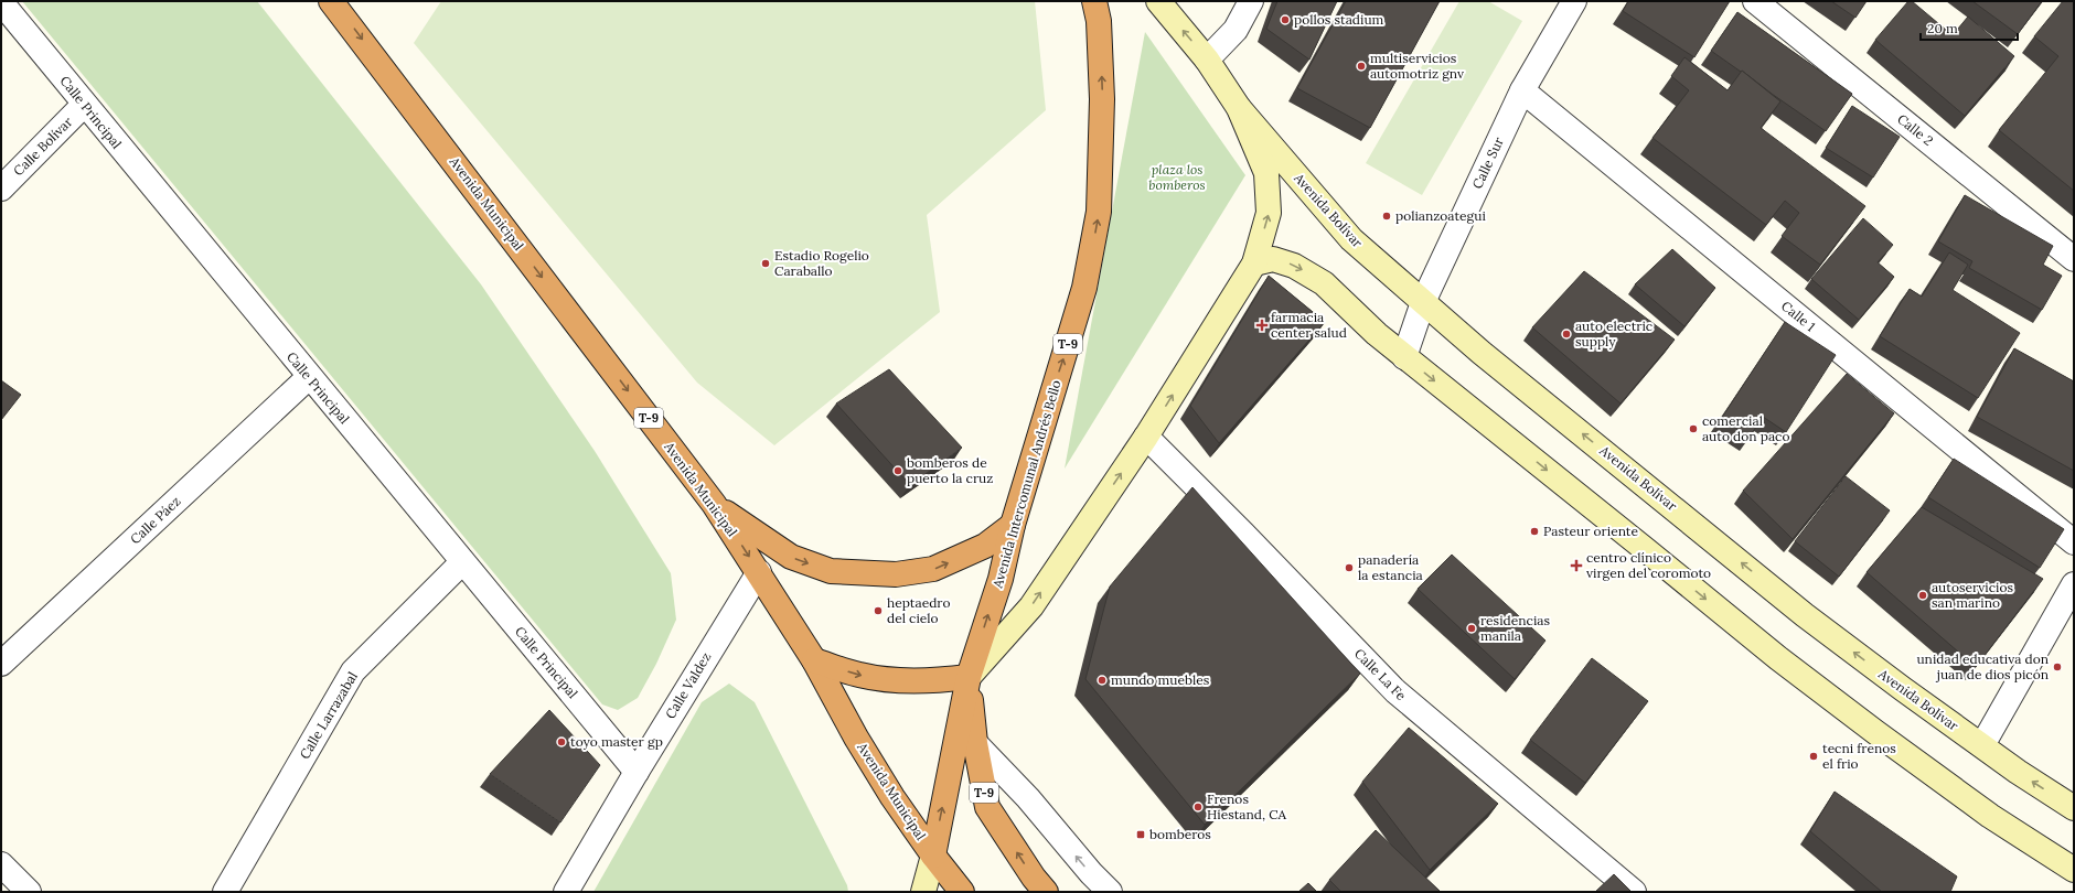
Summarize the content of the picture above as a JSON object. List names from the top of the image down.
{
  "streets": {
    "highway": ["Avenida Municipal", "T-9", "Avenida Intercomunal Andrés Bello"],
    "street": [
      "Calle Principal",
      "Calle 2",
      "Calle Bolívar",
      "Calle Sur",
      "Avenida Bolívar",
      "Calle 1",
      "Calle Páez",
      "Calle La Fe",
      "Calle Valdez",
      "Calle Larrazabal"
    ]
  },
  "crossings": [
    ["Calle Principal", "Calle Bolívar"],
    ["Calle Principal", "Calle Páez"],
    ["Calle Principal", "Calle Valdez"],
    ["Calle Principal", "Calle Larrazabal"],
    ["Calle Sur", "Avenida Bolívar"],
    ["Calle Sur", "Calle 1"],
    ["Avenida Municipal", "T-9"],
    ["Avenida Municipal", "Calle Valdez"],
    ["T-9", "Avenida Intercomunal Andrés Bello"]
  ],
  "one_way": ["Avenida Municipal", "Avenida Intercomunal Andrés Bello"],
  "parks": ["plaza los bomberos"],
  "places": {
    "other": [
      "pollos stadium",
      "multiservicios automotriz gnv",
      "polianzoategui",
      "Estadio Rogelio Caraballo",
      "auto electric supply",
      "comercial auto don paco",
      "bomberos de puerto la cruz",
      "Pasteur oriente",
      "panadería la estancia",
      "autoservicios san marino",
      "heptaedro del cielo",
      "residencias manila",
      "unidad educativa don juan de dios picón",
      "mundo muebles",
      "toyo master gp",
      "tecni frenos el frio",
      "Frenos Hiestand, CA"
    ],
    "health": ["farmacia center salud", "centro clínico virgen del coromoto"],
    "transit": ["bomberos"]
  },
  "scale_bar": "20 m"
}
